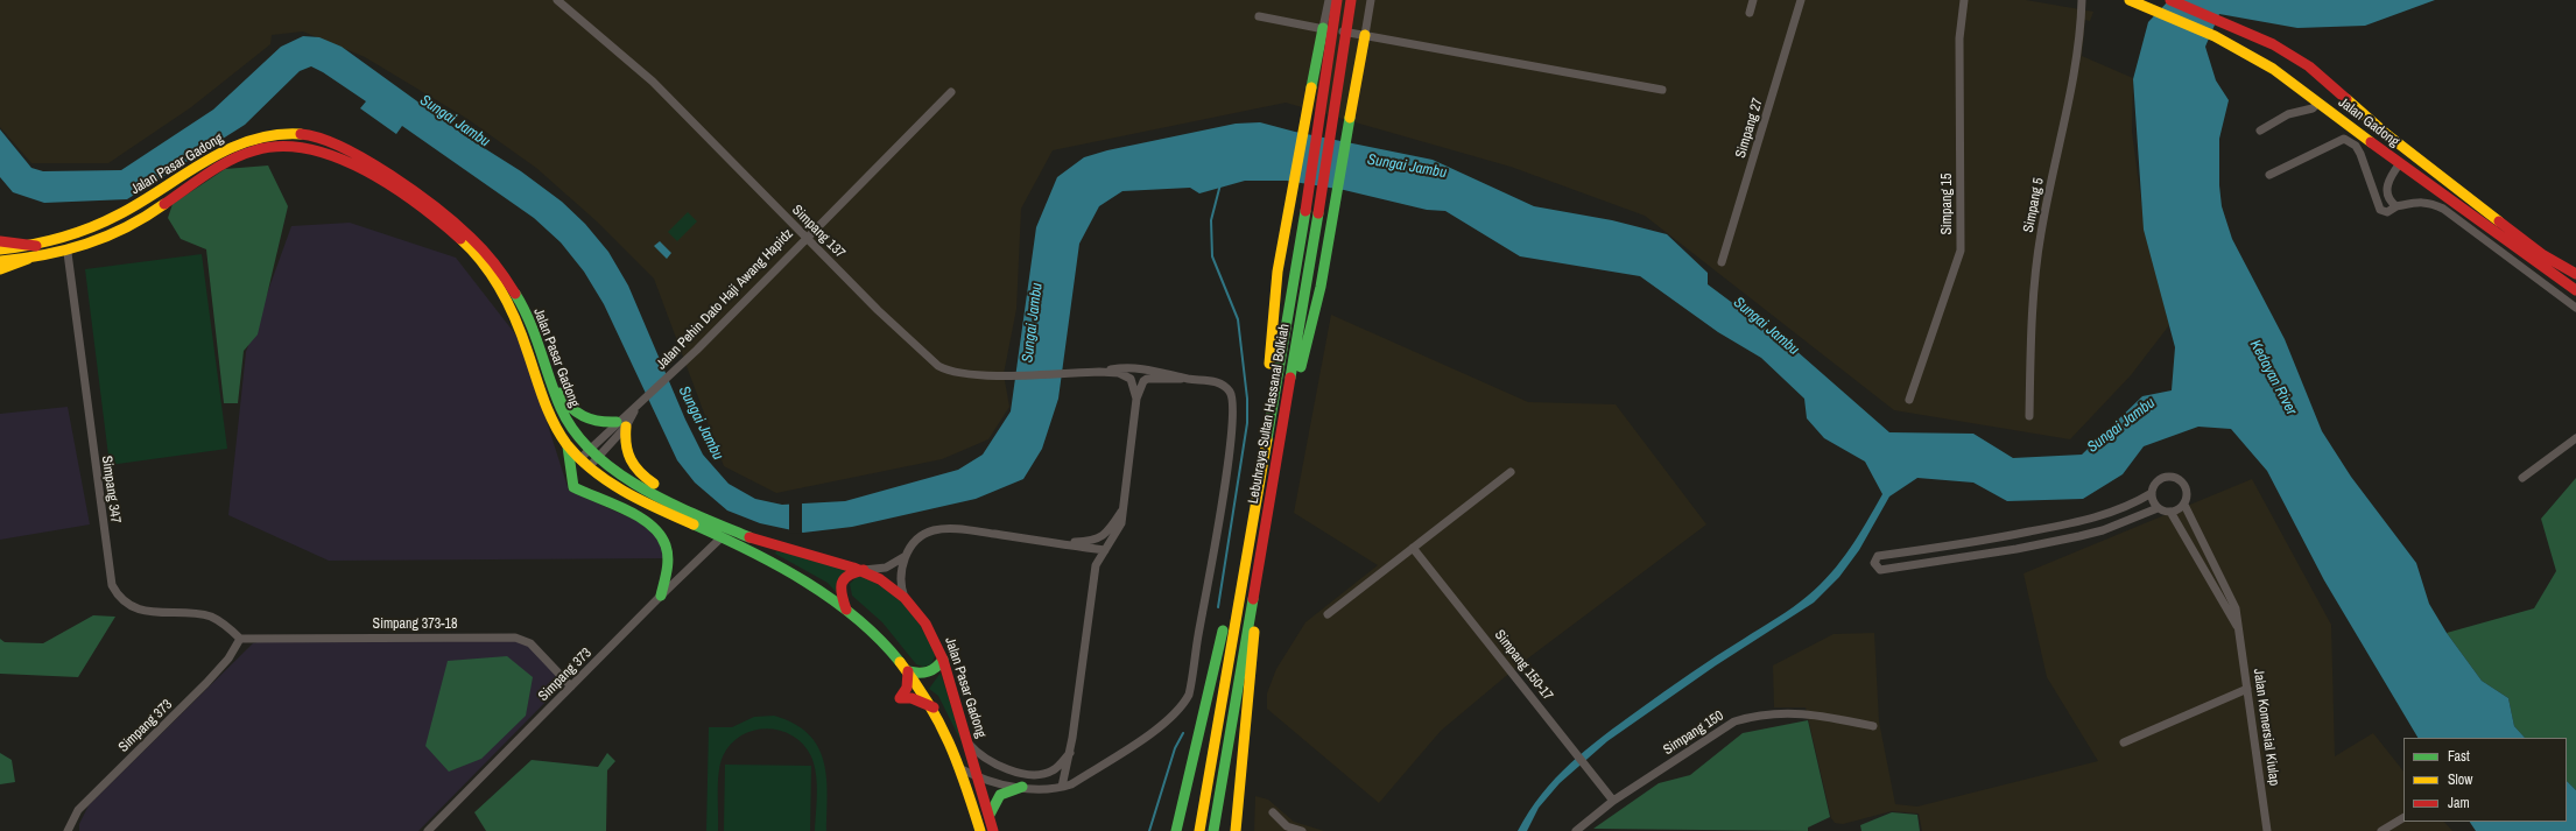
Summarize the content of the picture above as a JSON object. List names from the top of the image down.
{
  "streets": {
    "main road": ["Jalan Gadong", "Jalan Pasar Gadong", "Lebuhraya Sultan Hassanal Bolkiah"],
    "street": [
      "Simpang 27",
      "Simpang 15",
      "Simpang 5",
      "Simpang 137",
      "Jalan Pehin Dato Haji Awang Hapidz",
      "Simpang 347",
      "Simpang 373-18",
      "Simpang 150-17",
      "Simpang 373",
      "Jalan Komersial Kiulap",
      "Simpang 150"
    ]
  },
  "crossings": [
    ["Jalan Pasar Gadong", "Jalan Pehin Dato Haji Awang Hapidz"],
    ["Jalan Pasar Gadong", "Simpang 347"],
    ["Jalan Pasar Gadong", "Simpang 373"],
    ["Simpang 137", "Jalan Pehin Dato Haji Awang Hapidz"],
    ["Simpang 347", "Simpang 373-18"],
    ["Simpang 347", "Simpang 373"],
    ["Simpang 373-18", "Simpang 373"],
    ["Simpang 150-17", "Simpang 150"]
  ],
  "water": ["Sungai Jambu", "Kedayan River"],
  "legend": ["Fast", "Slow", "Jam"]
}
